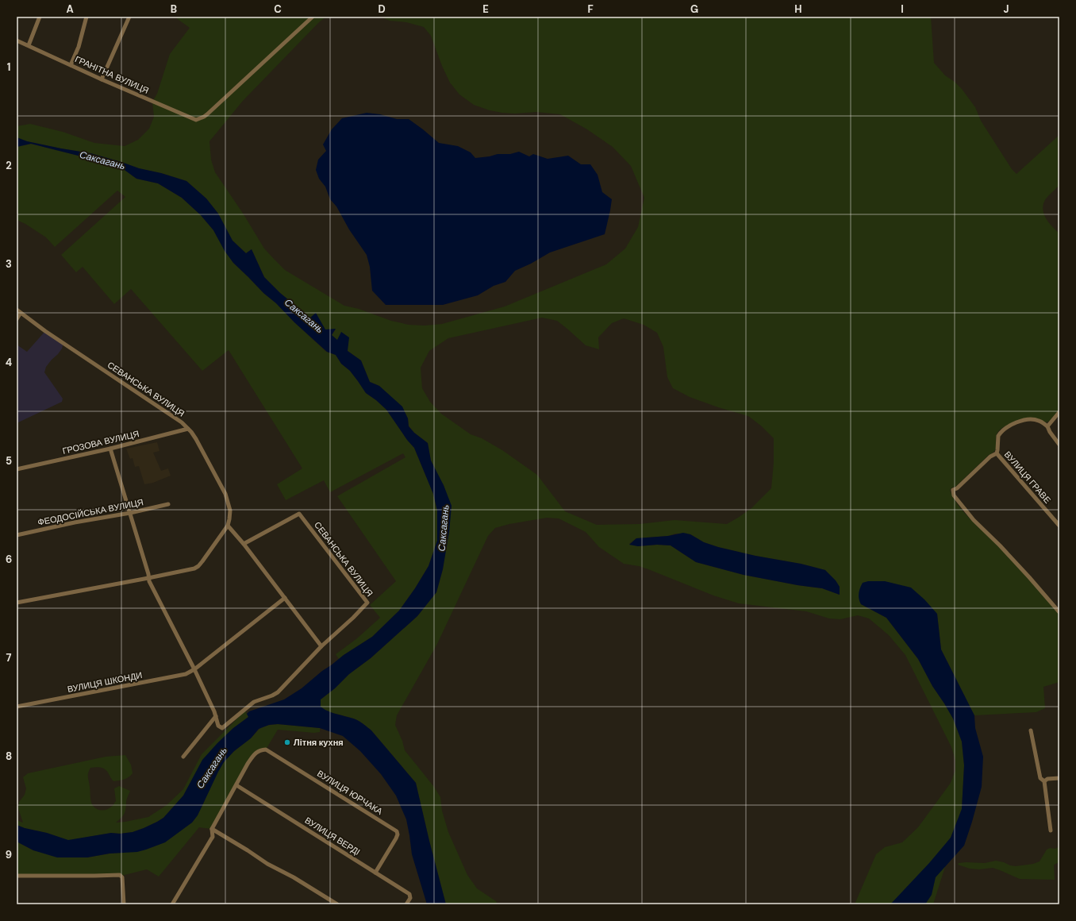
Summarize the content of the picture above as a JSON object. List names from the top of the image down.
{
  "streets": {
    "street": [
      "ГРАНІТНА ВУЛИЦЯ",
      "СЕВАНСЬКА ВУЛИЦЯ",
      "ГРОЗОВА ВУЛИЦЯ",
      "ВУЛИЦЯ ГРАВЕ",
      "ФЕОДОСІЙСЬКА ВУЛИЦЯ",
      "ВУЛИЦЯ ШКОНДИ",
      "ВУЛИЦЯ ЮРЧАКА",
      "ВУЛИЦЯ ВЕРДІ"
    ]
  },
  "crossings": [
    ["СЕВАНСЬКА ВУЛИЦЯ", "ГРОЗОВА ВУЛИЦЯ"],
    ["ВУЛИЦЯ ЮРЧАКА", "ВУЛИЦЯ ВЕРДІ"]
  ],
  "water": ["Саксагань"],
  "places": ["Літня кухня"],
  "grid": {
    "columns": [
      "A",
      "B",
      "C",
      "D",
      "E",
      "F",
      "G",
      "H",
      "I",
      "J"
    ],
    "rows": [
      "1",
      "2",
      "3",
      "4",
      "5",
      "6",
      "7",
      "8",
      "9"
    ]
  }
}
